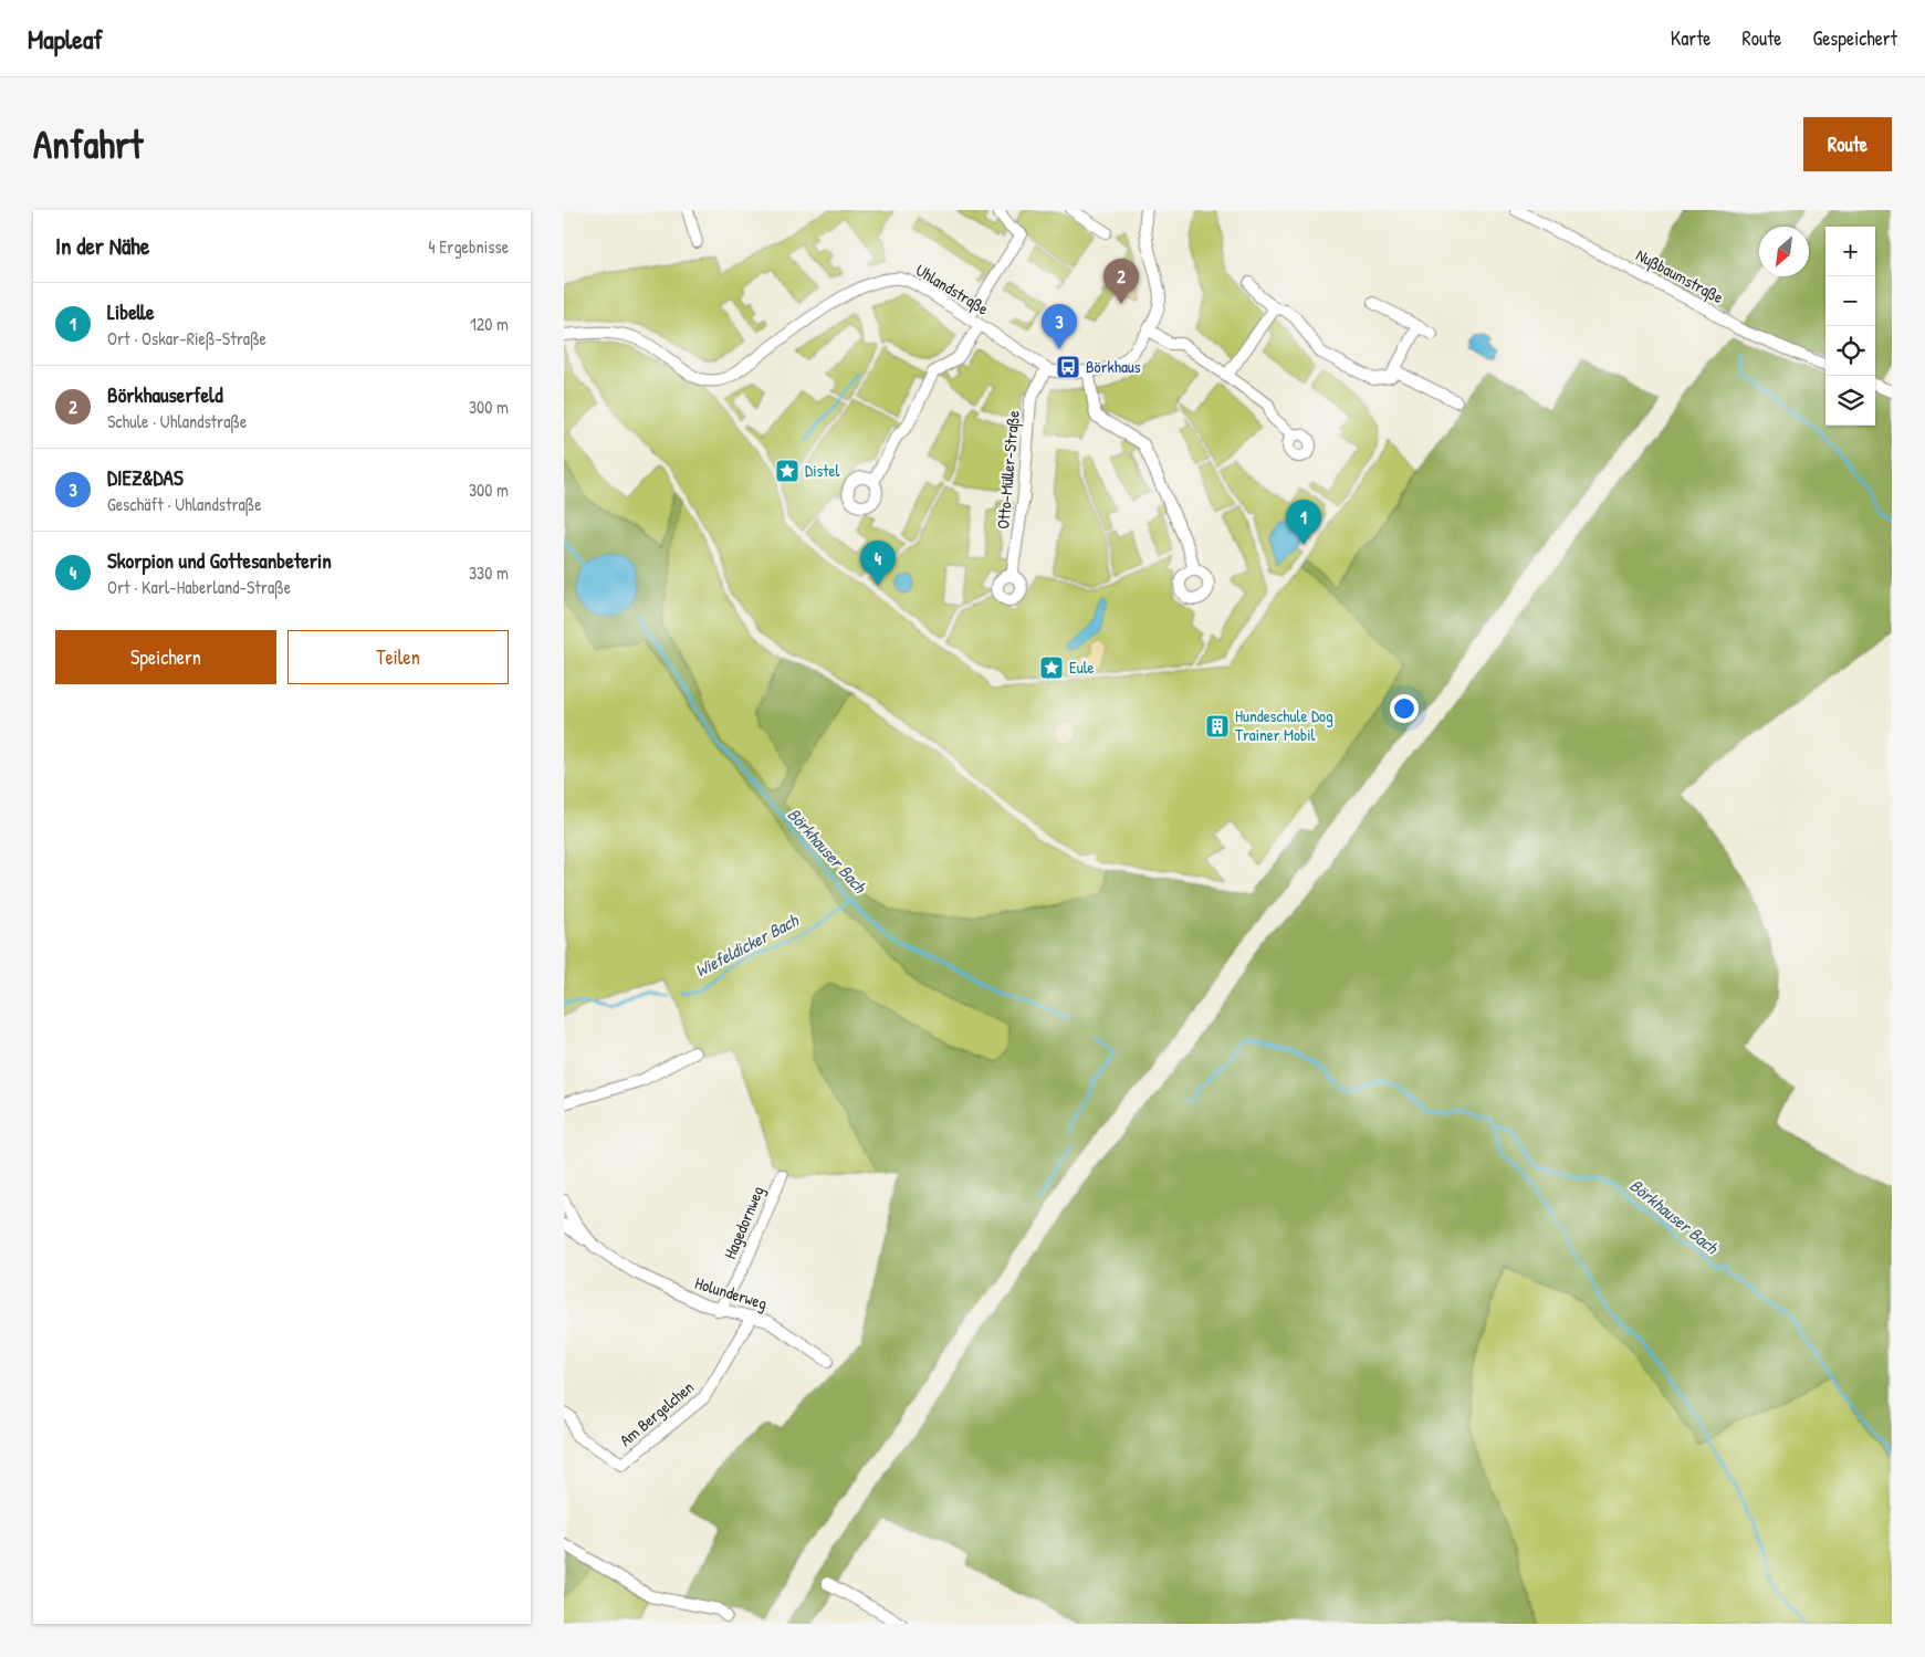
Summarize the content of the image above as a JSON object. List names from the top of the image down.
{
  "streets": {
    "street": [
      "Nußbaumstraße",
      "Uhlandstraße",
      "Otto-Müller-Straße",
      "Hagedornweg",
      "Holunderweg",
      "Am Bergelchen"
    ]
  },
  "crossings": [
    ["Uhlandstraße", "Otto-Müller-Straße"],
    ["Hagedornweg", "Holunderweg"],
    ["Holunderweg", "Am Bergelchen"]
  ],
  "water": ["Börkhauser Bach", "Wiefeldicker Bach"],
  "places": {
    "bus stop": ["Börkhaus"],
    "place": ["Distel", "Eule"],
    "building": ["Hundeschule Dog Trainer Mobil"]
  },
  "north": "bottom left",
  "page": {
    "header": "Mapleaf",
    "nav": ["Karte", "Route", "Gespeichert"],
    "buttons": [
      "Route",
      ["Speichern", "Teilen"]
    ],
    "title": "Anfahrt",
    "heading": ["In der Nähe", "4 Ergebnisse"],
    "map_buttons": ["+", "−"],
    "pins": [
      "2",
      "3",
      "1",
      "4"
    ],
    "list": [
      {
        "mark": "1",
        "name": "Libelle",
        "note": "Ort · Oskar-Rieß-Straße",
        "value": "120 m"
      },
      {
        "mark": "2",
        "name": "Börkhauserfeld",
        "note": "Schule · Uhlandstraße",
        "value": "300 m"
      },
      {
        "mark": "3",
        "name": "DIEZ&DAS",
        "note": "Geschäft · Uhlandstraße",
        "value": "300 m"
      },
      {
        "mark": "4",
        "name": "Skorpion und Gottesanbeterin",
        "note": "Ort · Karl-Haberland-Straße",
        "value": "330 m"
      }
    ]
  }
}
